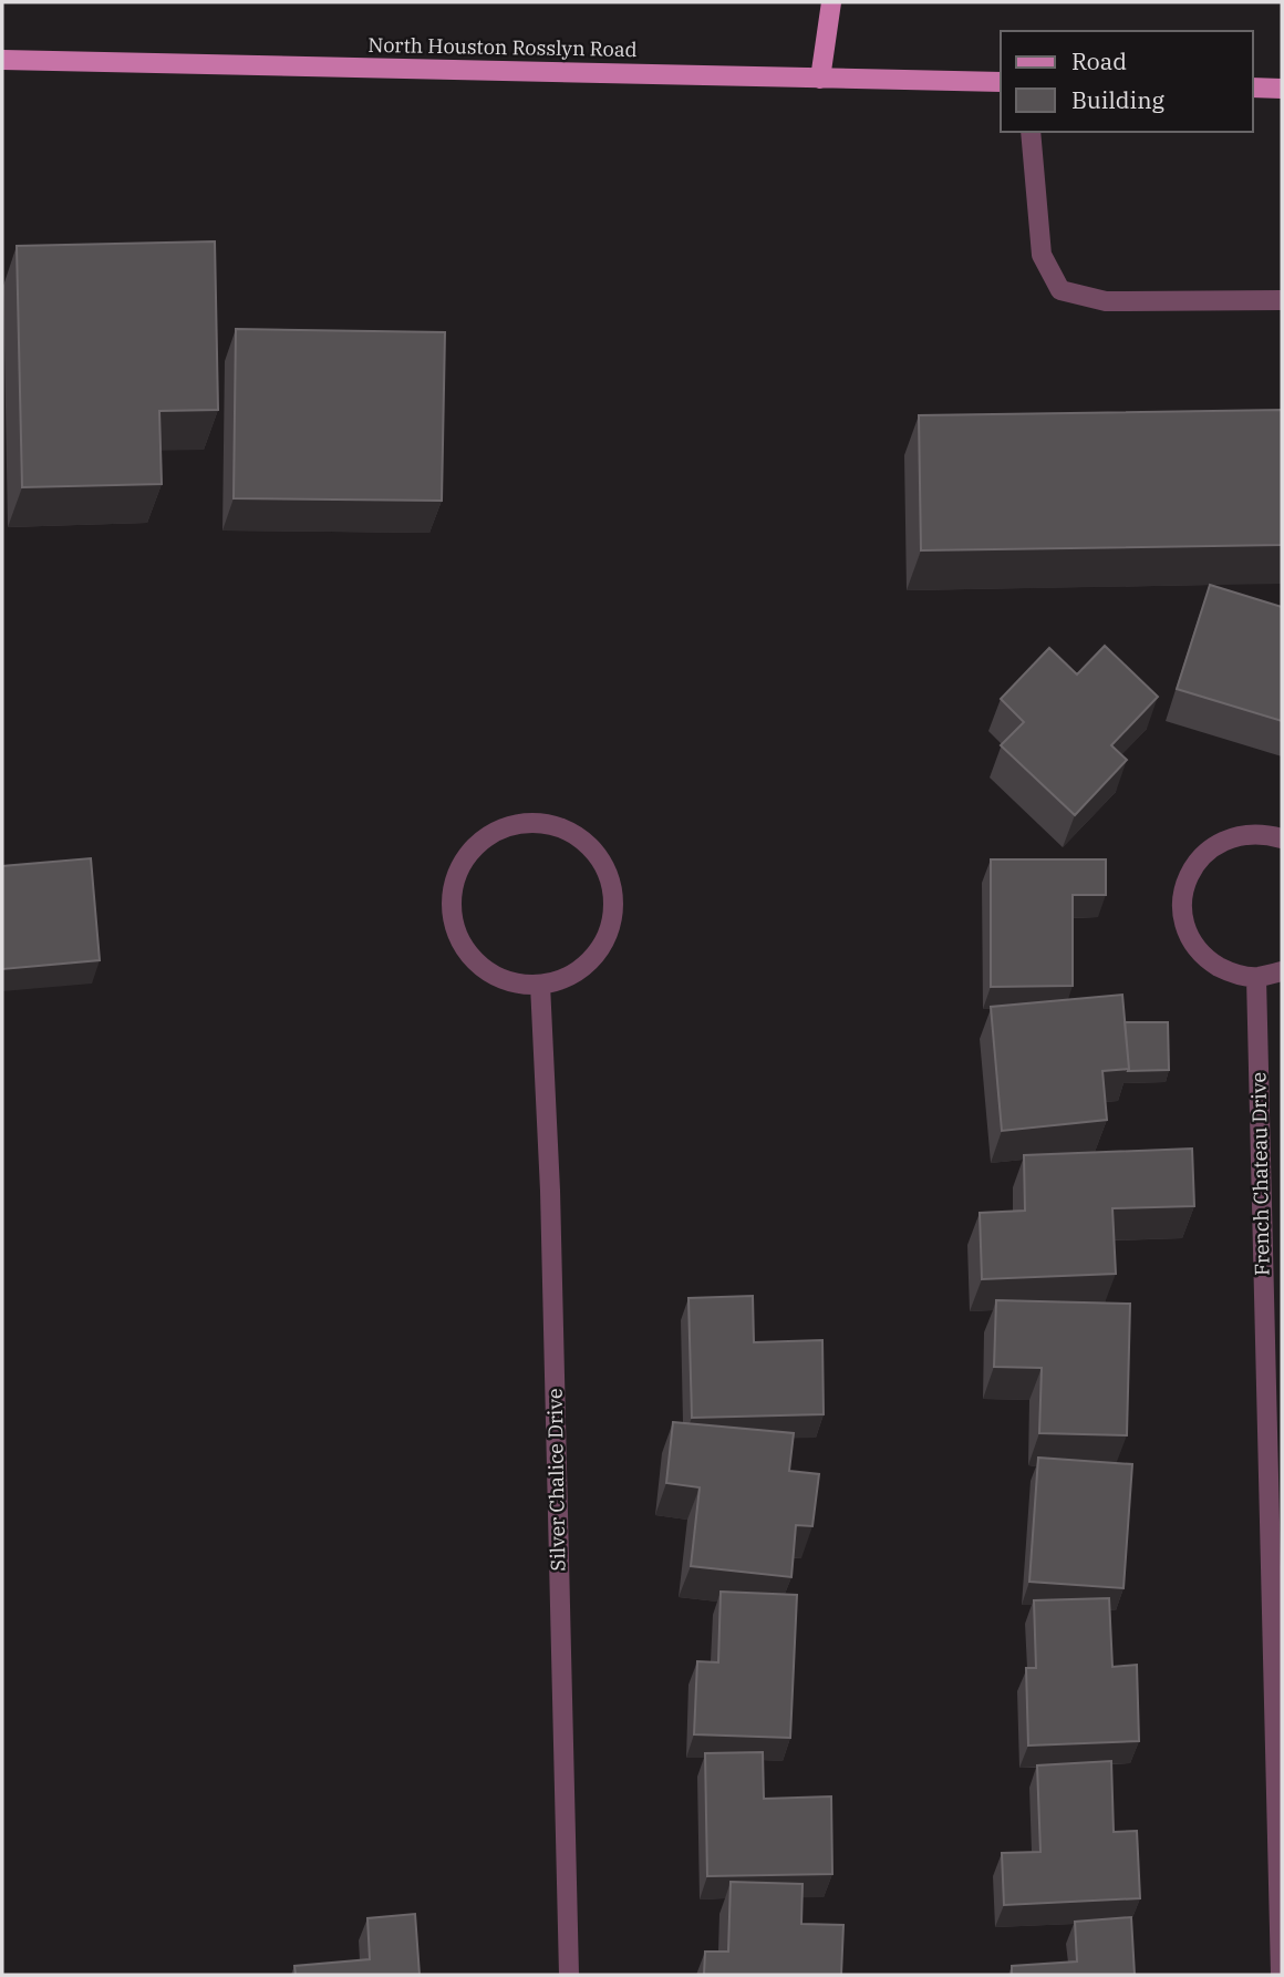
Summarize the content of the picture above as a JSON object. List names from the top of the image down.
{
  "streets": {
    "main road": ["North Houston Rosslyn Road"],
    "street": ["French Chateau Drive", "Silver Chalice Drive"]
  },
  "legend": ["Road", "Building"]
}
